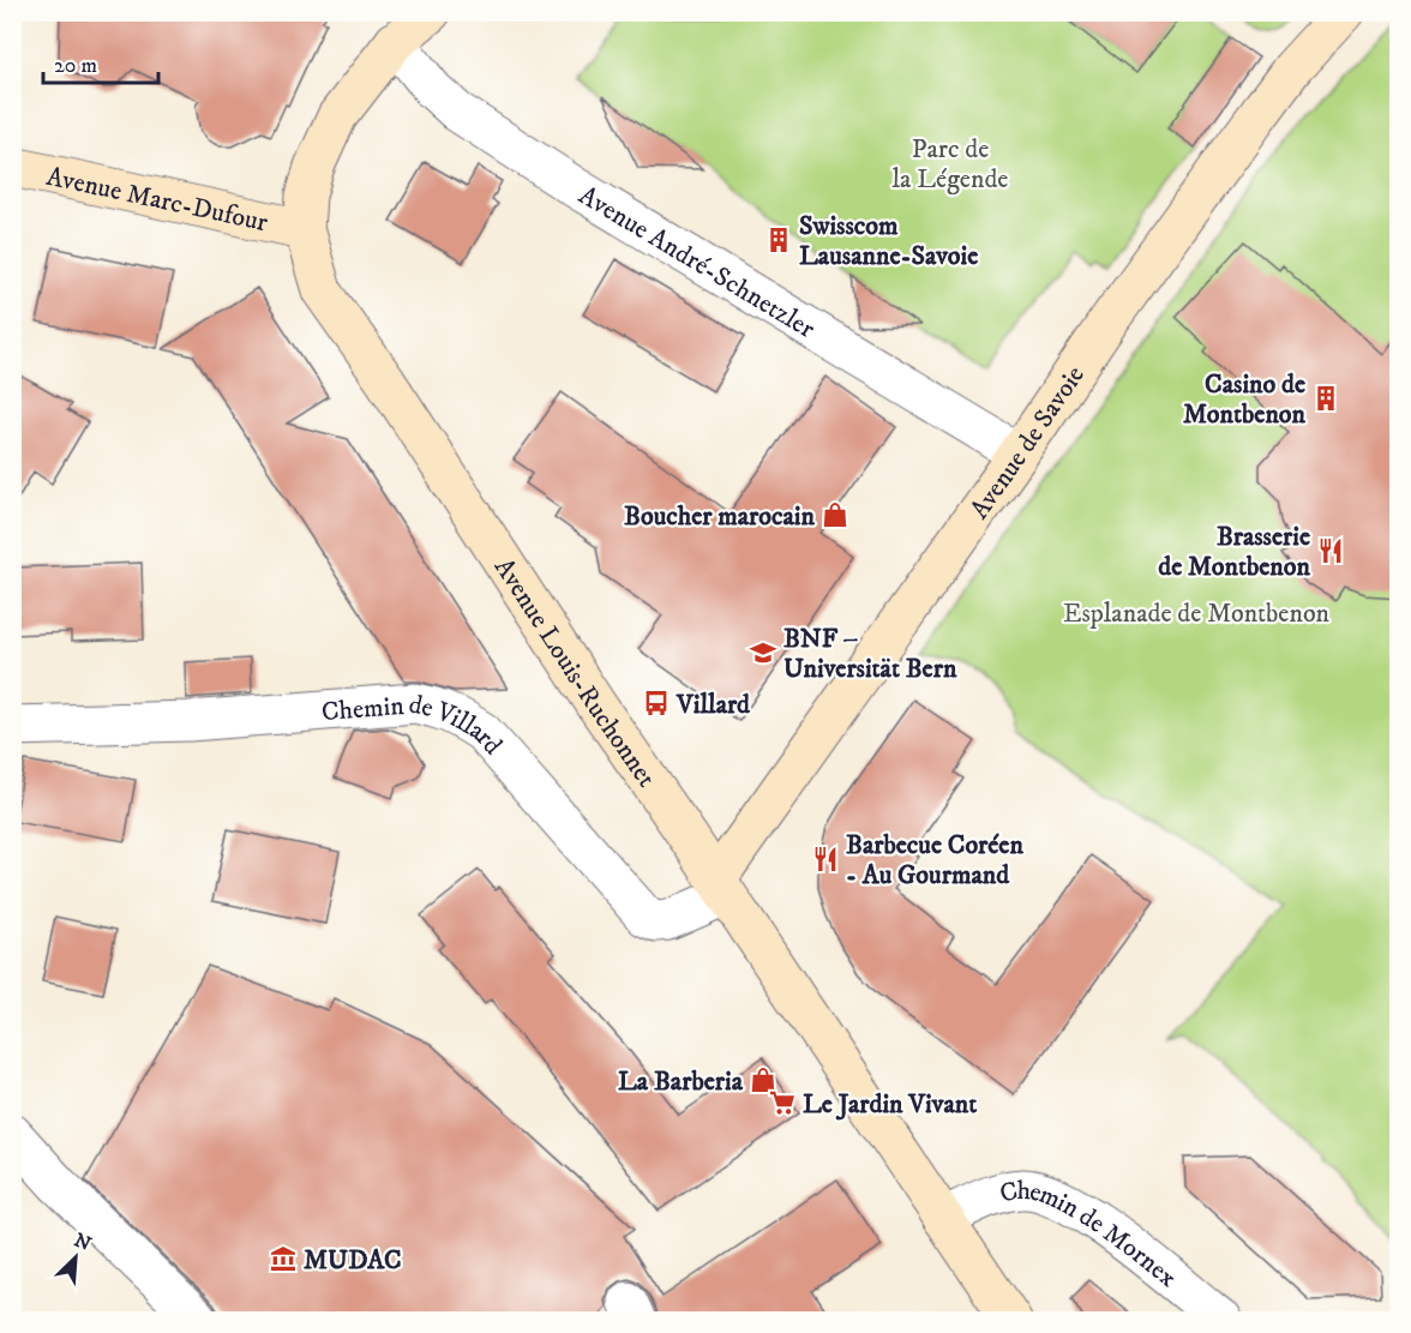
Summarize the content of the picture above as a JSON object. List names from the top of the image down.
{
  "streets": {
    "main road": ["Avenue Marc-Dufour", "Avenue de Savoie", "Avenue Louis-Ruchonnet"],
    "street": ["Avenue André-Schnetzler", "Chemin de Villard", "Chemin de Mornex"]
  },
  "crossings": [
    ["Avenue Marc-Dufour", "Avenue Louis-Ruchonnet"],
    ["Avenue André-Schnetzler", "Avenue de Savoie"],
    ["Avenue André-Schnetzler", "Avenue Louis-Ruchonnet"],
    ["Avenue de Savoie", "Avenue Louis-Ruchonnet"],
    ["Avenue de Savoie", "Chemin de Villard"],
    ["Avenue Louis-Ruchonnet", "Chemin de Villard"],
    ["Avenue Louis-Ruchonnet", "Chemin de Mornex"]
  ],
  "parks": ["Parc de la Légende", "Esplanade de Montbenon"],
  "places": {
    "building": ["Swisscom Lausanne-Savoie", "Casino de Montbenon"],
    "shop": ["Boucher marocain", "La Barberia"],
    "restaurant": ["Brasserie de Montbenon", "Barbecue Coréen - Au Gourmand"],
    "school or university": ["BNF – Universität Bern"],
    "bus stop": ["Villard"],
    "supermarket": ["Le Jardin Vivant"],
    "museum": ["MUDAC"]
  },
  "scale_bar": "20 m",
  "north": "top right"
}
